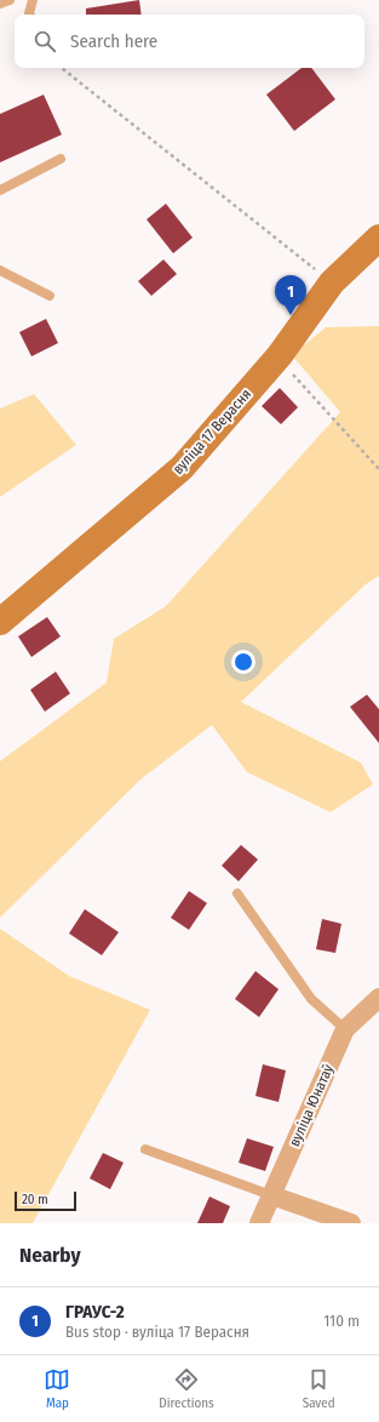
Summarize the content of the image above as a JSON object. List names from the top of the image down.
{
  "streets": {
    "street": ["вуліца 17 Верасня", "вуліца Юнатаў"]
  },
  "scale_bar": "20 m",
  "page": {
    "search": "Search here",
    "pins": "1",
    "scale": "20 m",
    "heading": "Nearby",
    "list": [
      {
        "mark": "1",
        "name": "ГРАУС-2",
        "note": "Bus stop · вуліца 17 Верасня",
        "value": "110 m"
      }
    ],
    "nav": ["Map", "Directions", "Saved"]
  }
}
